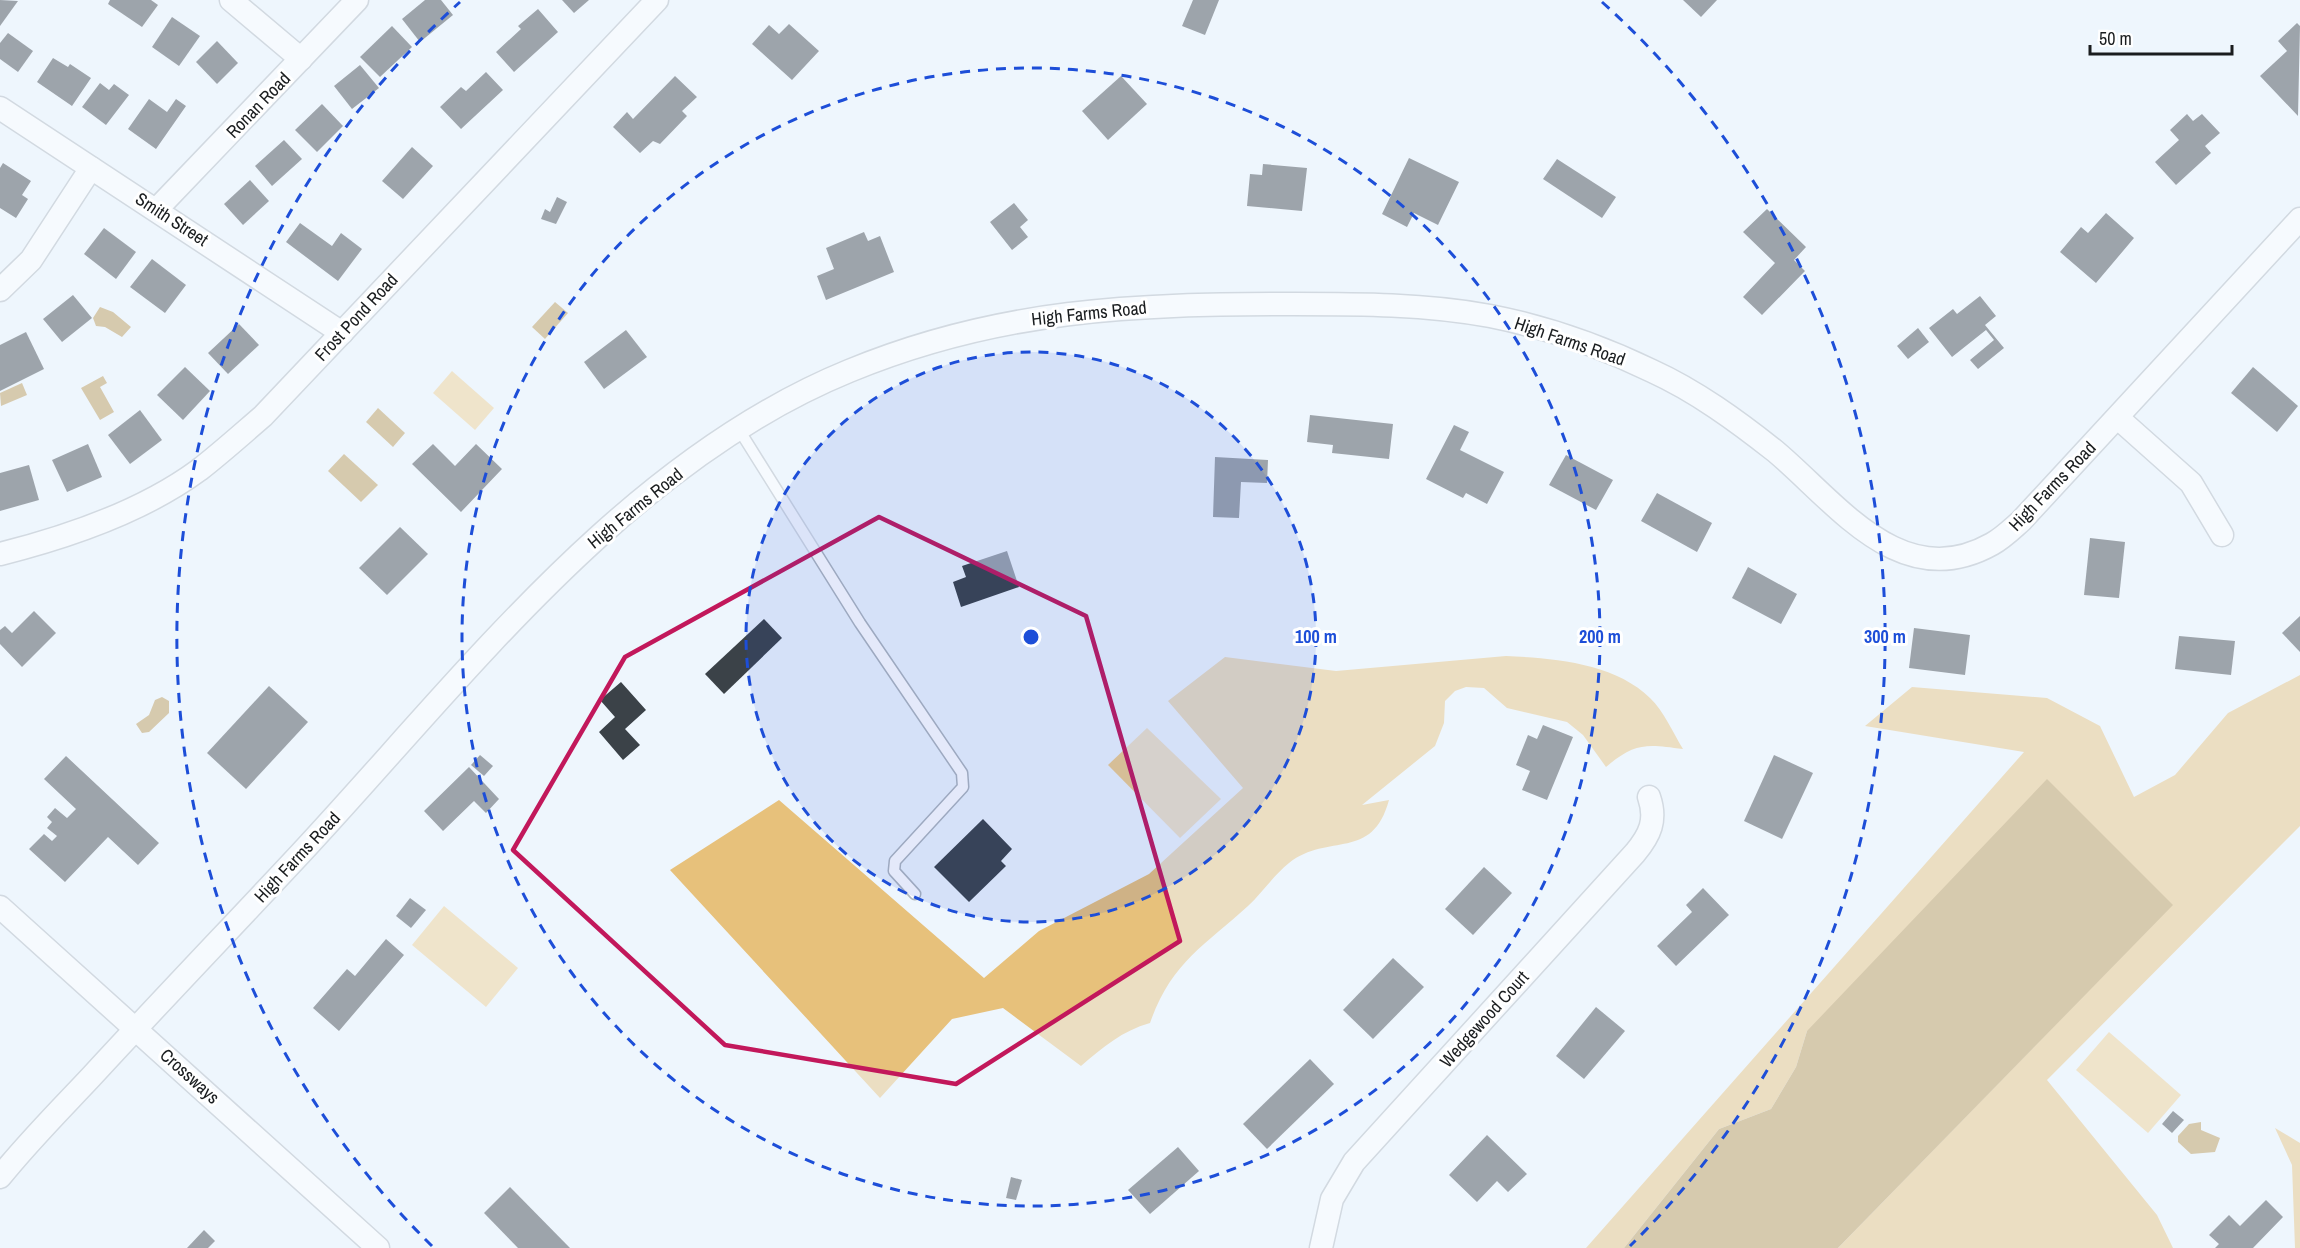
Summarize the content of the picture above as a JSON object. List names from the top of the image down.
{
  "streets": {
    "street": [
      "Ronan Road",
      "Smith Street",
      "High Farms Road",
      "Frost Pond Road",
      "Wedgewood Court",
      "Crossways"
    ]
  },
  "crossings": [
    ["Ronan Road", "Smith Street"],
    ["Smith Street", "Frost Pond Road"],
    ["High Farms Road", "Crossways"]
  ],
  "scale_bar": "50 m",
  "rings": ["100 m", "200 m", "300 m"]
}
